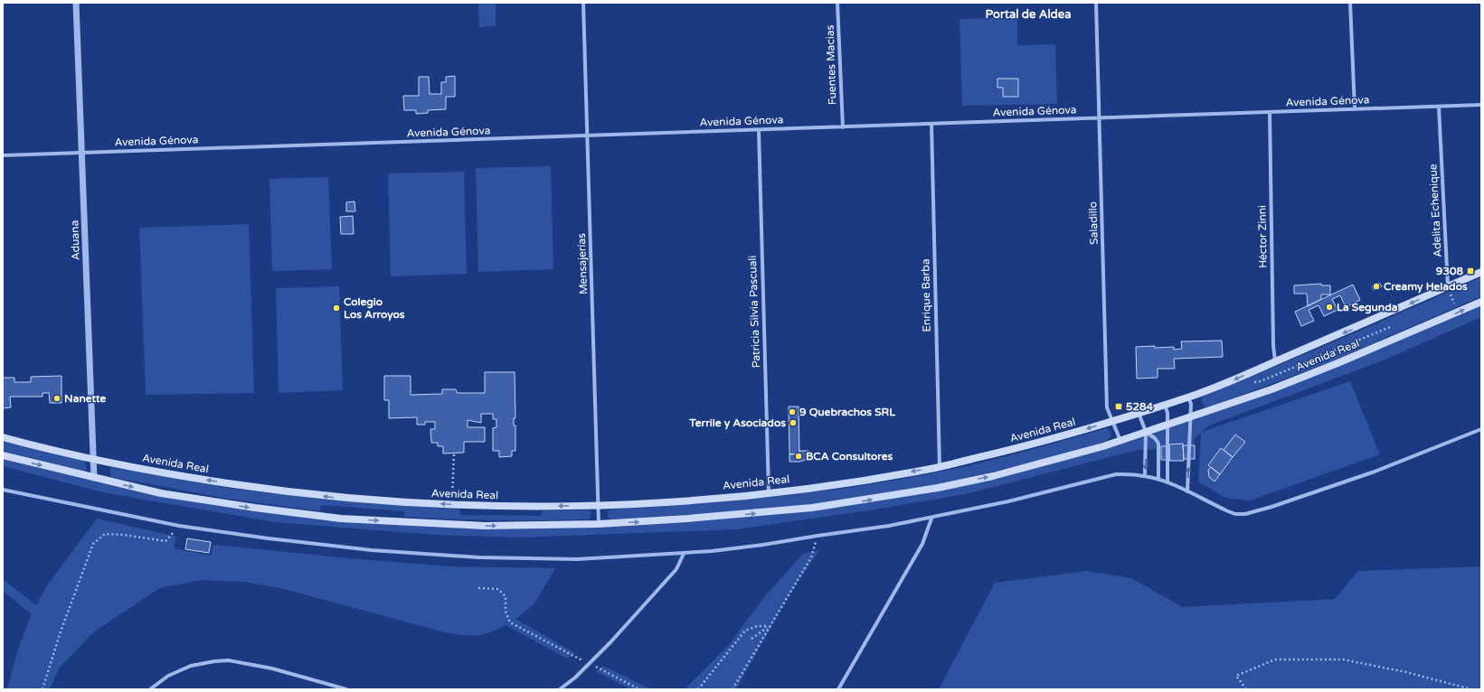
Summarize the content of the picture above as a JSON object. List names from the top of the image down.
{
  "streets": {
    "main road": ["Avenida Real"],
    "street": [
      "Fuentes Macias",
      "Avenida Génova",
      "Adelita Echenique",
      "Saladillo",
      "Héctor Zinni",
      "Aduana",
      "Mensajerías",
      "Enrique Barba",
      "Patricia Silvia Pascuali"
    ]
  },
  "crossings": [
    ["Fuentes Macias", "Avenida Génova"],
    ["Avenida Génova", "Adelita Echenique"],
    ["Avenida Génova", "Saladillo"],
    ["Avenida Génova", "Héctor Zinni"],
    ["Avenida Génova", "Aduana"],
    ["Avenida Génova", "Mensajerías"],
    ["Avenida Génova", "Enrique Barba"],
    ["Avenida Génova", "Patricia Silvia Pascuali"],
    ["Adelita Echenique", "Avenida Real"],
    ["Saladillo", "Avenida Real"],
    ["Héctor Zinni", "Avenida Real"],
    ["Aduana", "Avenida Real"],
    ["Mensajerías", "Avenida Real"],
    ["Enrique Barba", "Avenida Real"],
    ["Patricia Silvia Pascuali", "Avenida Real"]
  ],
  "districts": ["Portal de Aldea"],
  "places": {
    "transit": ["9308", "5284"],
    "other": [
      "Creamy Helados",
      "La Segunda",
      "Colegio Los Arroyos",
      "Nanette",
      "9 Quebrachos SRL",
      "Terrile y Asociados",
      "BCA Consultores"
    ]
  }
}
